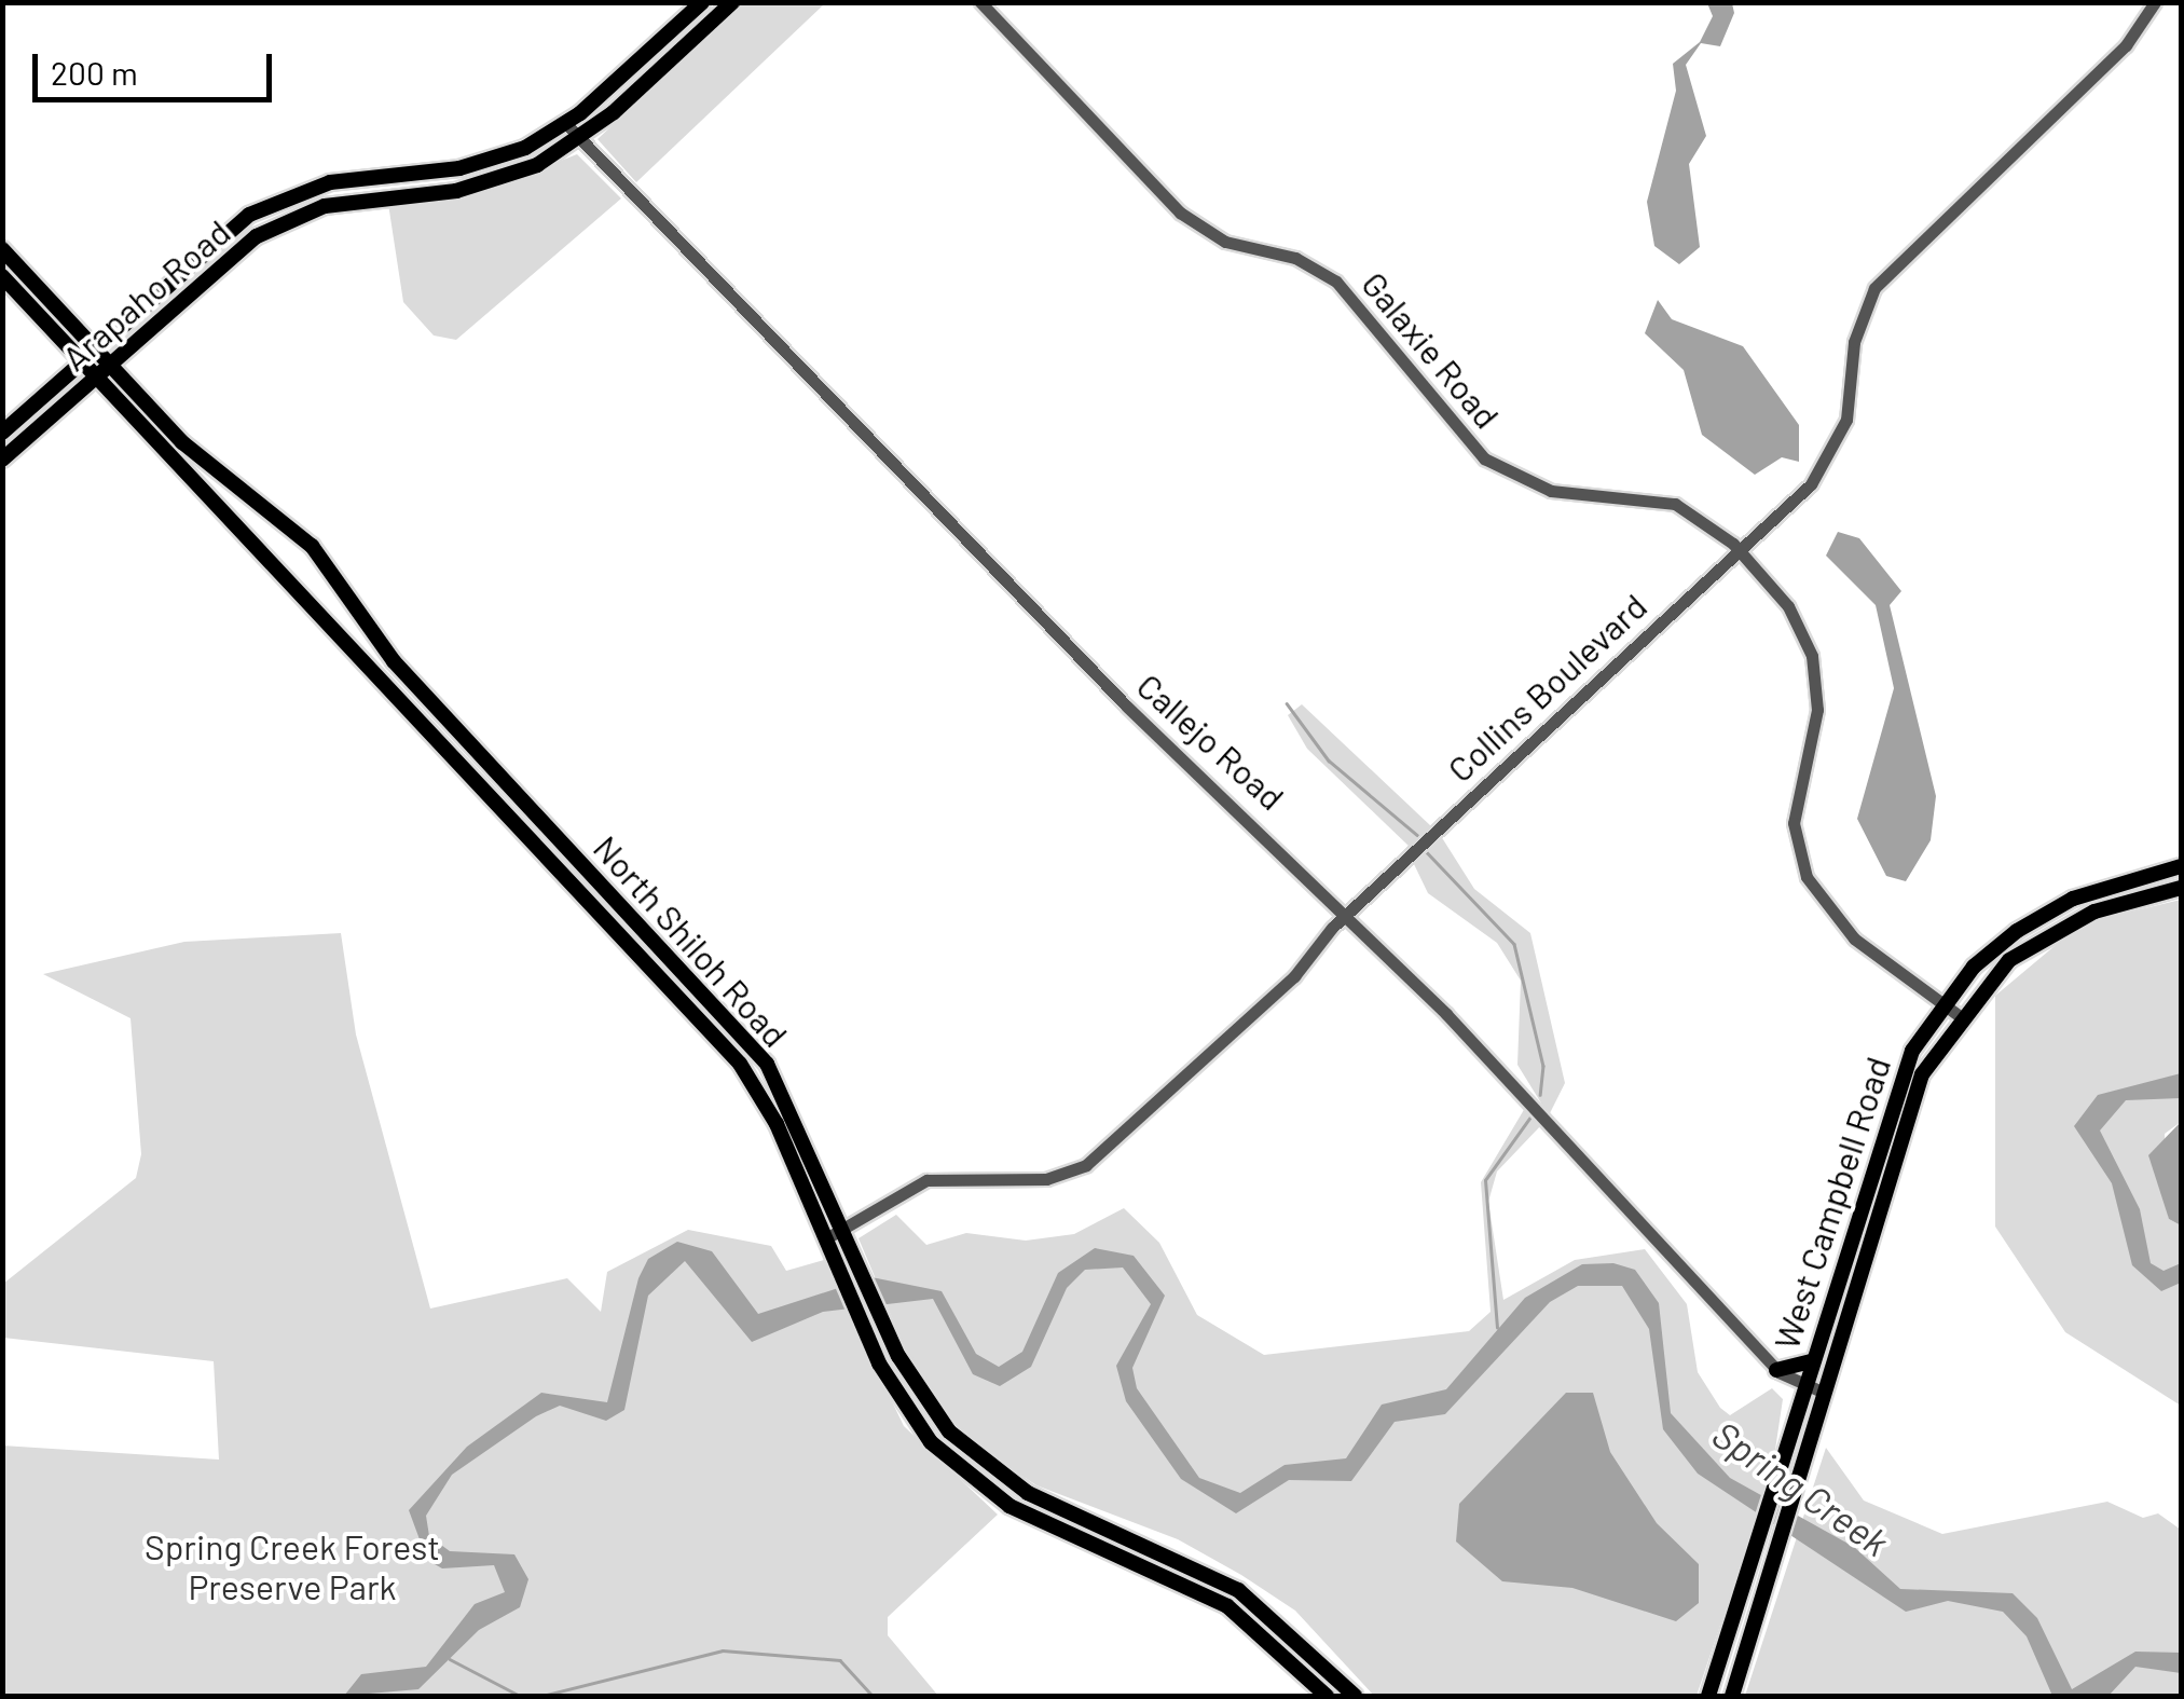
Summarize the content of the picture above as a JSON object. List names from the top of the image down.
{
  "streets": {
    "main road": ["Arapaho Road", "North Shiloh Road", "West Campbell Road"],
    "street": ["Galaxie Road", "Collins Boulevard", "Callejo Road"]
  },
  "crossings": [
    ["Arapaho Road", "Callejo Road"],
    ["Arapaho Road", "North Shiloh Road"],
    ["Galaxie Road", "Collins Boulevard"],
    ["Galaxie Road", "West Campbell Road"],
    ["Collins Boulevard", "Callejo Road"],
    ["Collins Boulevard", "North Shiloh Road"],
    ["Callejo Road", "West Campbell Road"]
  ],
  "water": ["Spring Creek"],
  "parks": ["Spring Creek Forest Preserve Park"],
  "scale_bar": "200 m"
}
